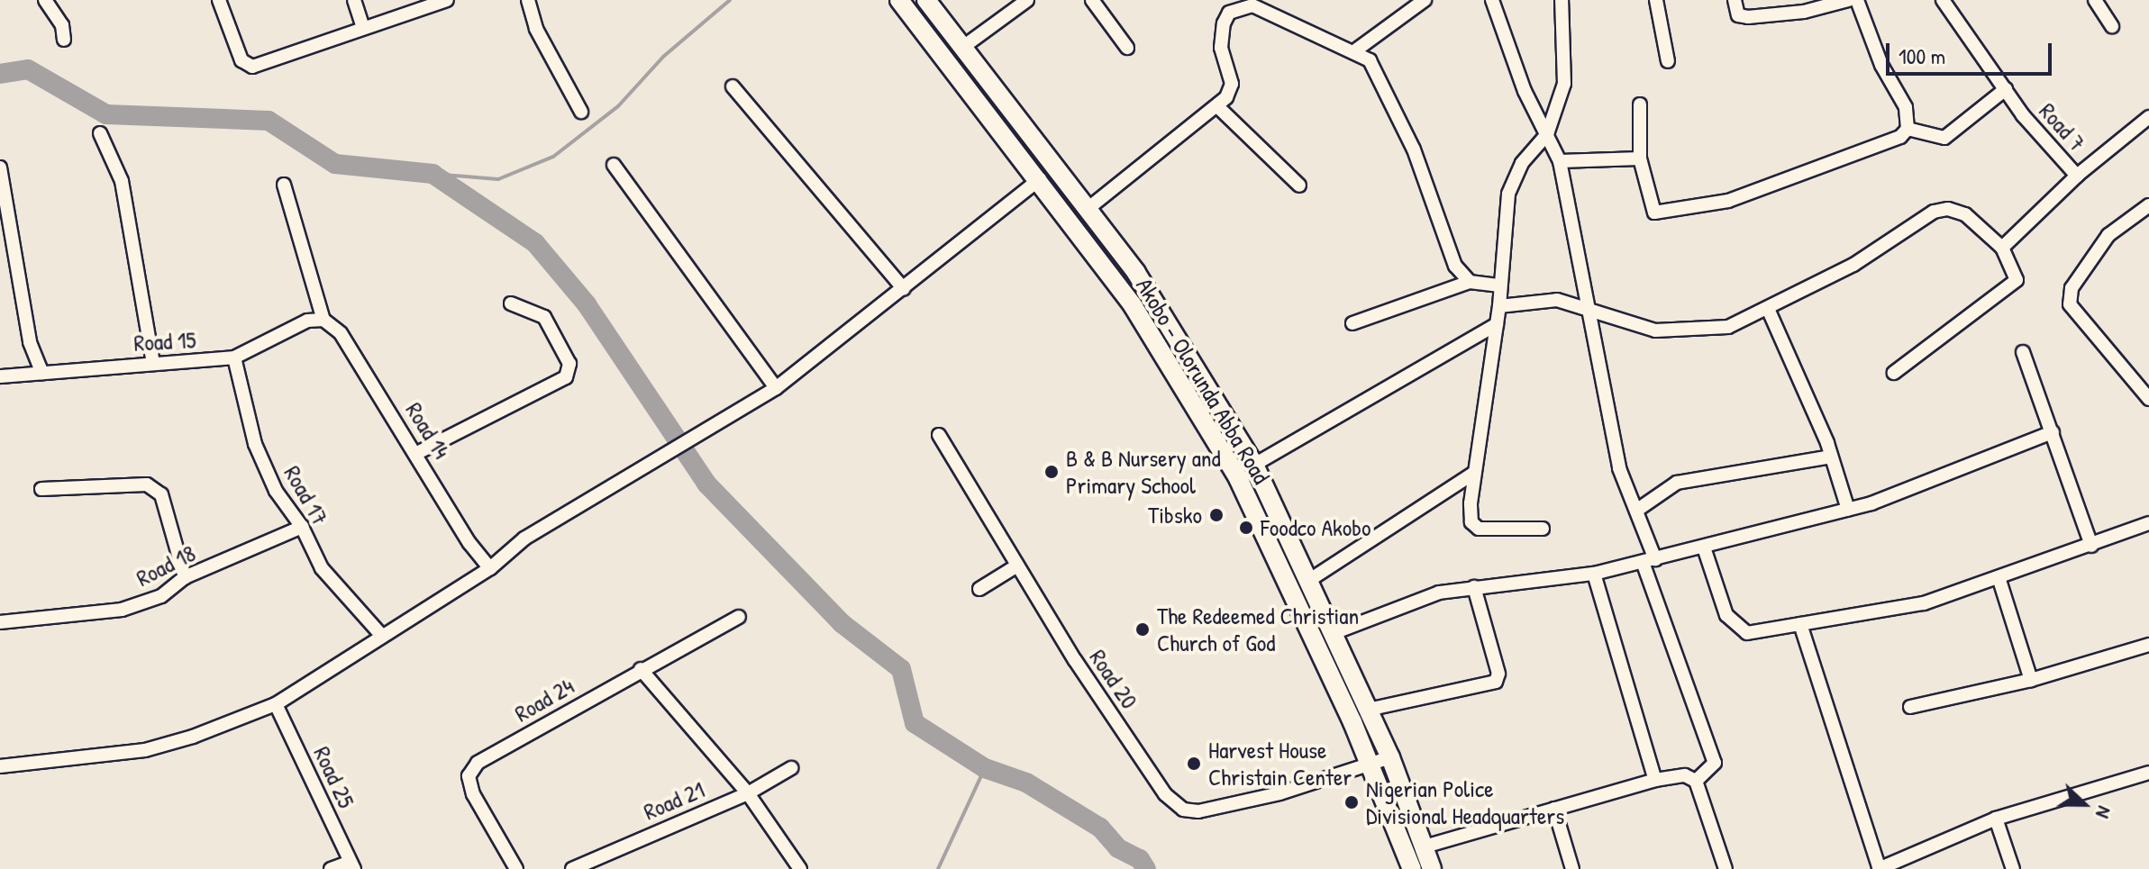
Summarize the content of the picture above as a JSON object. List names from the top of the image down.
{
  "streets": {
    "main road": ["Akobo - Olorunda Abba Road"],
    "street": [
      "Road 7",
      "Road 15",
      "Road 14",
      "Road 17",
      "Road 18",
      "Road 20",
      "Road 24",
      "Road 25",
      "Road 21"
    ]
  },
  "crossings": [
    ["Road 15", "Road 14"],
    ["Road 15", "Road 17"],
    ["Akobo - Olorunda Abba Road", "Road 20"],
    ["Road 17", "Road 18"]
  ],
  "places": [
    "B & B Nursery and Primary School",
    "Tibsko",
    "Foodco Akobo",
    "The Redeemed Christian Church of God",
    "Harvest House Christain Center",
    "Nigerian Police Divisional Headquarters"
  ],
  "scale_bar": "100 m",
  "north": "right"
}
